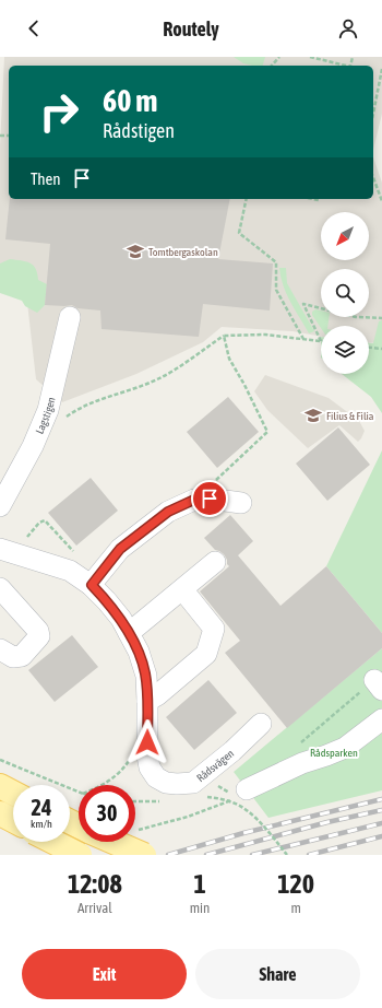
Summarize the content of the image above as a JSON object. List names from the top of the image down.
{
  "streets": {
    "street": ["Lagstigen", "Rådsvägen"]
  },
  "parks": ["Rådsparken"],
  "places": {
    "school or university": ["Tomtbergaskolan", "Filius & Filia"]
  },
  "north": "bottom left",
  "page": {
    "header": "Routely",
    "turn": ["60 m", "Rådstigen"],
    "then": "Then",
    "speed": "24 km/h",
    "limit": "30",
    "eta": [
      "12:08",
      "Arrival",
      "1",
      "min",
      "120",
      "m"
    ],
    "buttons": ["Exit", "Share"]
  }
}
